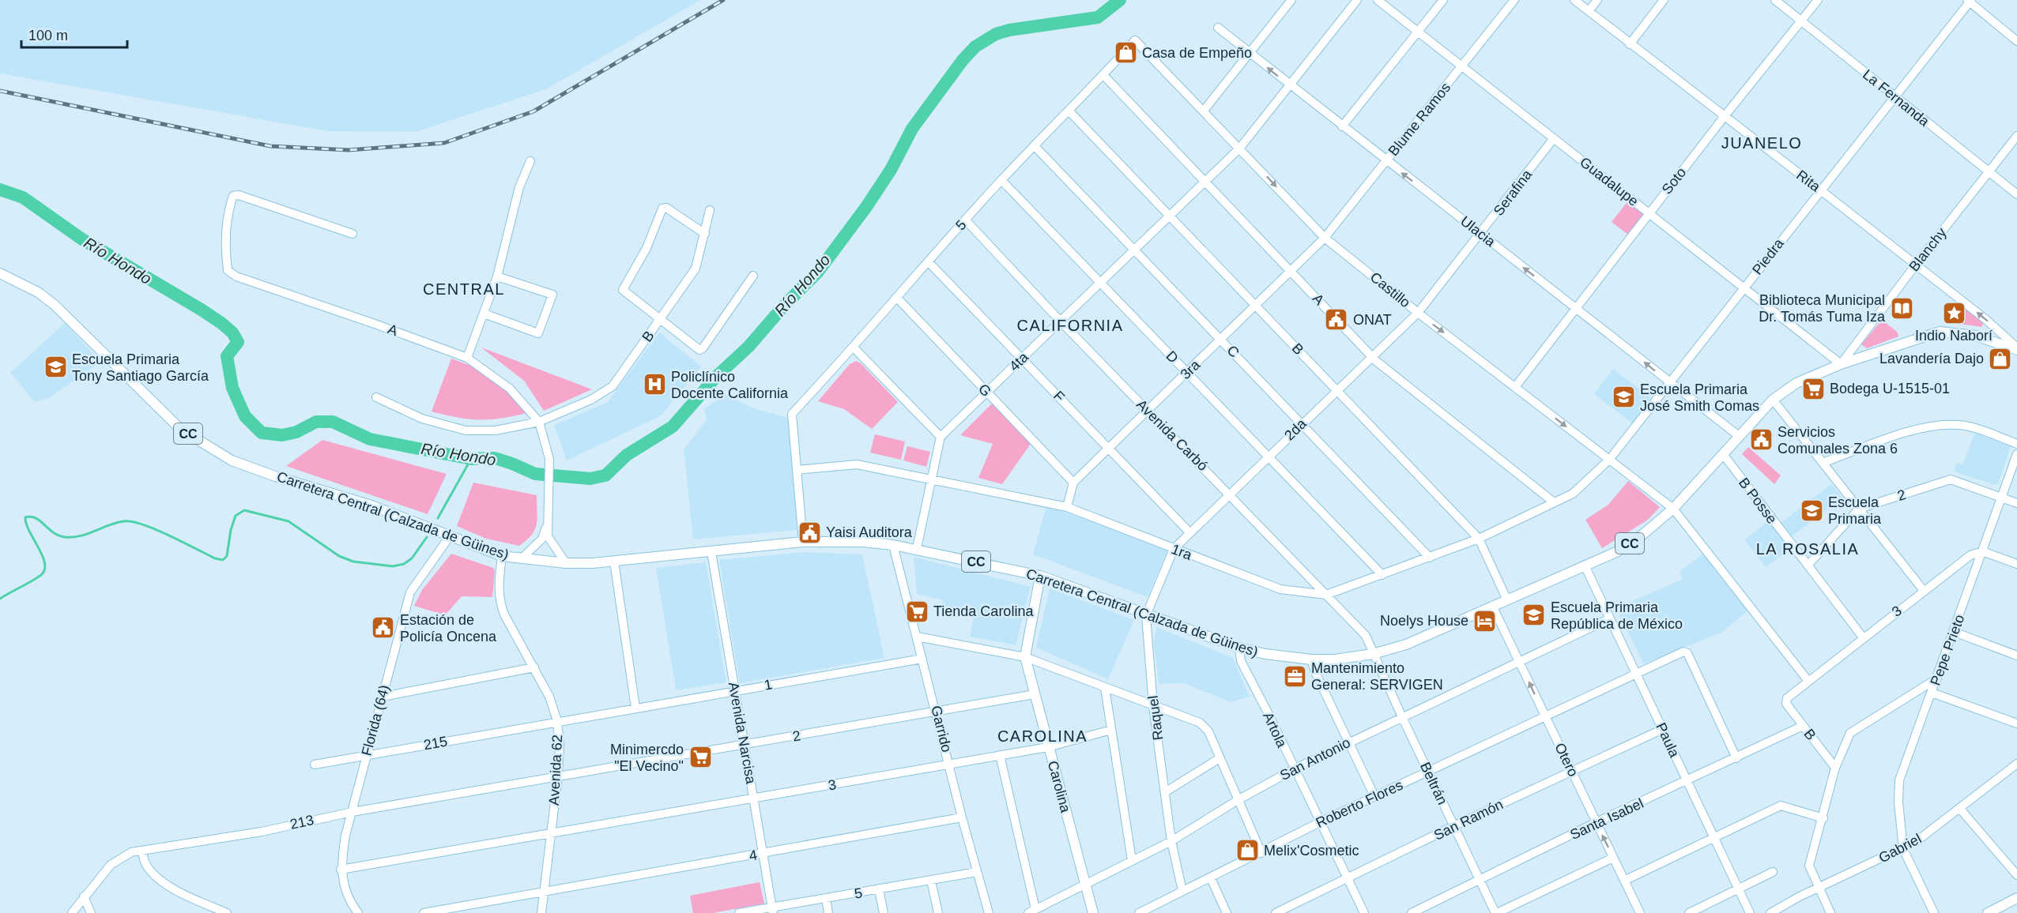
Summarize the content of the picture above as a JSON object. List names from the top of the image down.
{
  "streets": {
    "main road": ["CC", "Carretera Central (Calzada de Güines)", "Carolina"],
    "street": [
      "La Fernanda",
      "Blume Ramos",
      "Soto",
      "Rita",
      "Guadalupe",
      "Serafina",
      "5",
      "Ulacia",
      "Blanchy",
      "Piedra",
      "Castillo",
      "A",
      "B",
      "C",
      "D",
      "4ta",
      "3ra",
      "G",
      "F",
      "2da",
      "Avenida Carbó",
      "2",
      "B Posse",
      "1ra",
      "3",
      "Pepe Prieto",
      "1",
      "Raquel",
      "Florida (64)",
      "Garrido",
      "Artola",
      "Avenida Narcisa",
      "Paula",
      "215",
      "San Antonio",
      "Otero",
      "Avenida 62",
      "Beltrán",
      "Roberto Flores",
      "Santa Isabel",
      "San Ramón",
      "213",
      "Gabriel",
      "4"
    ]
  },
  "crossings": [
    ["La Fernanda", "Soto"],
    ["La Fernanda", "Blanchy"],
    ["La Fernanda", "Piedra"],
    ["Blume Ramos", "Guadalupe"],
    ["Blume Ramos", "Ulacia"],
    ["Blume Ramos", "Castillo"],
    ["Blume Ramos", "3ra"],
    ["Soto", "Rita"],
    ["Soto", "Guadalupe"],
    ["Soto", "Ulacia"],
    ["Soto", "Castillo"],
    ["Rita", "Blanchy"],
    ["Rita", "Piedra"],
    ["Rita", "Carretera Central (Calzada de Güines)"],
    ["Guadalupe", "Serafina"],
    ["Guadalupe", "Blanchy"],
    ["Guadalupe", "Piedra"],
    ["Guadalupe", "Carretera Central (Calzada de Güines)"],
    ["Serafina", "Ulacia"],
    ["Serafina", "Castillo"],
    ["Serafina", "2da"],
    ["5", "Castillo"],
    ["5", "A"],
    ["5", "B"],
    ["5", "C"],
    ["5", "D"],
    ["5", "G"],
    ["5", "F"],
    ["5", "Avenida Carbó"],
    ["5", "1ra"],
    ["5", "Garrido"],
    ["5", "Avenida Narcisa"],
    ["Ulacia", "Piedra"],
    ["Ulacia", "4ta"],
    ["Ulacia", "Carretera Central (Calzada de Güines)"],
    ["Blanchy", "Carretera Central (Calzada de Güines)"],
    ["Piedra", "Castillo"],
    ["Piedra", "A"],
    ["Piedra", "1ra"],
    ["Castillo", "4ta"],
    ["Castillo", "3ra"],
    ["Castillo", "2da"],
    ["Castillo", "Carretera Central (Calzada de Güines)"],
    ["Castillo", "3"],
    ["A", "B"],
    ["A", "4ta"],
    ["A", "3ra"],
    ["A", "2da"],
    ["A", "1ra"],
    ["B", "4ta"],
    ["B", "3ra"],
    ["B", "2da"],
    ["B", "Carretera Central (Calzada de Güines)"],
    ["B", "1ra"],
    ["B", "3"],
    ["B", "Santa Isabel"],
    ["C", "4ta"],
    ["C", "3ra"],
    ["C", "2da"],
    ["C", "1ra"],
    ["D", "4ta"],
    ["D", "3ra"],
    ["D", "2da"],
    ["D", "1ra"],
    ["4ta", "G"],
    ["4ta", "F"],
    ["4ta", "Avenida Carbó"],
    ["3ra", "G"],
    ["3ra", "F"],
    ["3ra", "Avenida Carbó"],
    ["F", "2da"],
    ["2da", "Avenida Carbó"],
    ["2da", "1ra"],
    ["2da", "Raquel"],
    ["Avenida Carbó", "Carretera Central (Calzada de Güines)"],
    ["Avenida Carbó", "1ra"],
    ["Avenida Carbó", "Beltrán"],
    ["2", "Pepe Prieto"],
    ["2", "Garrido"],
    ["2", "Avenida Narcisa"],
    ["2", "Avenida 62"],
    ["2", "Carolina"],
    ["2", "213"],
    ["B Posse", "Carretera Central (Calzada de Güines)"],
    ["B Posse", "3"],
    ["Carretera Central (Calzada de Güines)", "Raquel"],
    ["Carretera Central (Calzada de Güines)", "Florida (64)"],
    ["Carretera Central (Calzada de Güines)", "Garrido"],
    ["Carretera Central (Calzada de Güines)", "Artola"],
    ["Carretera Central (Calzada de Güines)", "Avenida Narcisa"],
    ["Carretera Central (Calzada de Güines)", "Paula"],
    ["Carretera Central (Calzada de Güines)", "Otero"],
    ["Carretera Central (Calzada de Güines)", "Avenida 62"],
    ["Carretera Central (Calzada de Güines)", "Beltrán"],
    ["Carretera Central (Calzada de Güines)", "Carolina"],
    ["1ra", "Raquel"],
    ["3", "Pepe Prieto"],
    ["3", "Florida (64)"],
    ["3", "Garrido"],
    ["3", "Avenida Narcisa"],
    ["3", "Avenida 62"],
    ["3", "Carolina"],
    ["Pepe Prieto", "Gabriel"],
    ["1", "Garrido"],
    ["1", "Avenida Narcisa"],
    ["1", "215"],
    ["1", "Avenida 62"],
    ["Raquel", "San Antonio"],
    ["Raquel", "Roberto Flores"],
    ["Florida (64)", "215"],
    ["Florida (64)", "213"],
    ["Garrido", "4"],
    ["Artola", "San Antonio"],
    ["Artola", "Roberto Flores"],
    ["Artola", "San Ramón"],
    ["Avenida Narcisa", "4"],
    ["Paula", "San Antonio"],
    ["Paula", "Roberto Flores"],
    ["Paula", "Santa Isabel"],
    ["Paula", "San Ramón"],
    ["215", "Avenida 62"],
    ["San Antonio", "Otero"],
    ["San Antonio", "Beltrán"],
    ["San Antonio", "Carolina"],
    ["Otero", "Roberto Flores"],
    ["Otero", "Santa Isabel"],
    ["Otero", "San Ramón"],
    ["Avenida 62", "213"],
    ["Avenida 62", "4"],
    ["Beltrán", "Roberto Flores"],
    ["Beltrán", "Santa Isabel"],
    ["Beltrán", "San Ramón"],
    ["Roberto Flores", "Santa Isabel"]
  ],
  "one_way": ["Ulacia", "Castillo"],
  "districts": [
    "JUANELO",
    "CENTRAL",
    "CALIFORNIA",
    "LA ROSALIA",
    "CAROLINA"
  ],
  "water": ["Río Hondo"],
  "places": {
    "shop": ["Casa de Empeño", "Lavandería Dajo", "Melix'Cosmetic"],
    "library": ["Biblioteca Municipal Dr. Tomás Tuma Iza"],
    "place": ["Indio Naborí"],
    "public building": [
      "ONAT",
      "Servicios Comunales Zona 6",
      "Yaisi Auditora",
      "Estación de Policía Oncena"
    ],
    "school or university": [
      "Escuela Primaria Tony Santiago García",
      "Escuela Primaria José Smith Comas",
      "Escuela Primaria",
      "Escuela Primaria República de México"
    ],
    "hospital": ["Policlínico Docente California"],
    "supermarket": ["Bodega U-1515-01", "Tienda Carolina", "Minimercdo \"El Vecino\""],
    "hotel": ["Noelys House"],
    "office": ["Mantenimiento General: SERVIGEN"]
  },
  "scale_bar": "100 m"
}
